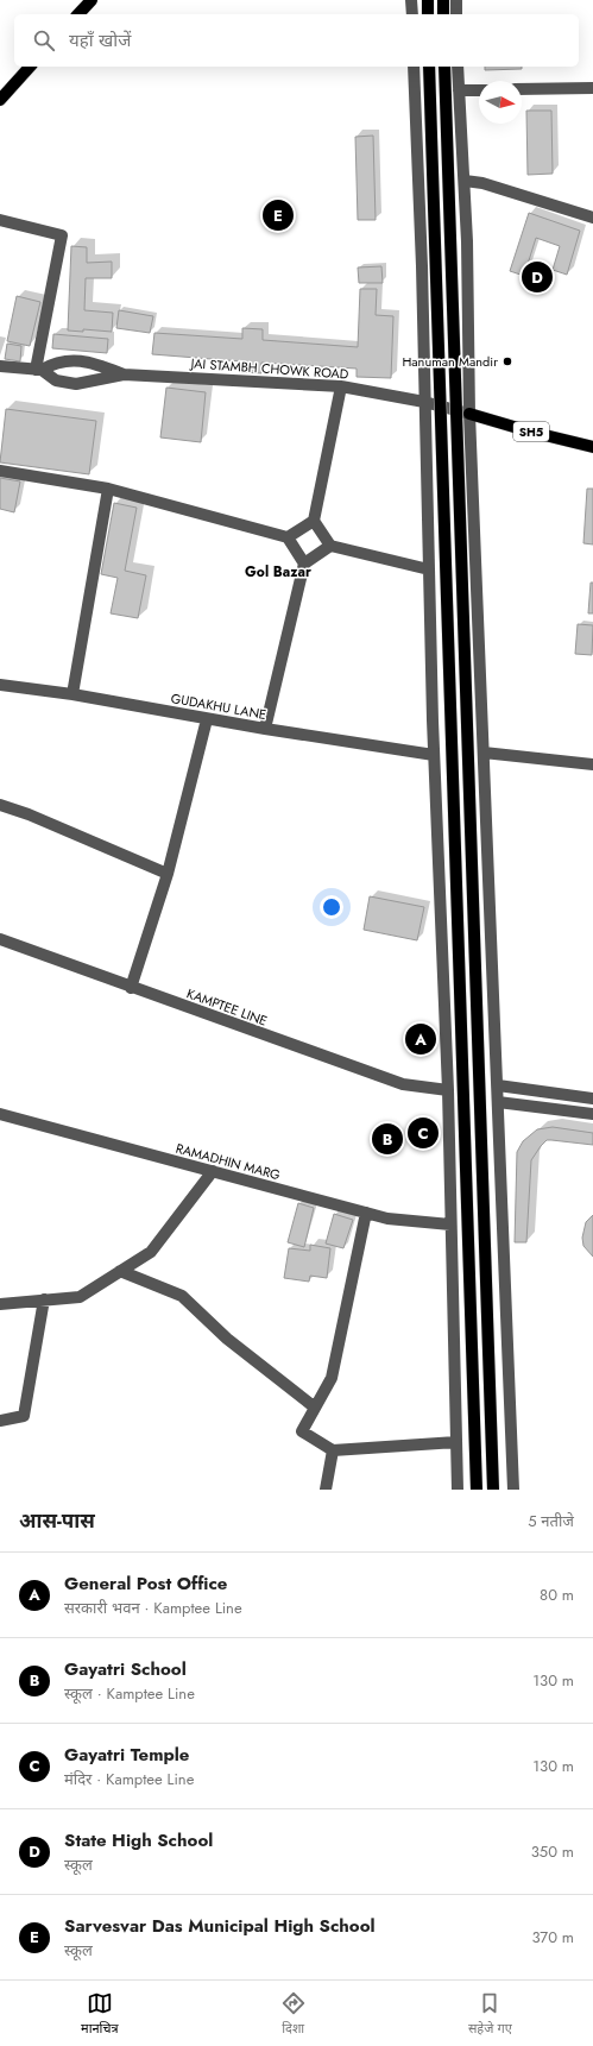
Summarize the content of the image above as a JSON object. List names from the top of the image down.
{
  "streets": {
    "main road": ["SH5"],
    "street": [
      "JAI STAMBH CHOWK ROAD",
      "GUDAKHU LANE",
      "KAMPTEE LINE",
      "RAMADHIN MARG"
    ]
  },
  "crossings": [
    ["JAI STAMBH CHOWK ROAD", "SH5"]
  ],
  "districts": ["Gol Bazar"],
  "places": ["Hanuman Mandir"],
  "north": "right",
  "page": {
    "search": "यहाँ खोजें",
    "pins": [
      "E",
      "D",
      "A",
      "C",
      "B"
    ],
    "heading": ["आस-पास", "5 नतीजे"],
    "list": [
      {
        "mark": "A",
        "name": "General Post Office",
        "note": "सरकारी भवन · Kamptee Line",
        "value": "80 m"
      },
      {
        "mark": "B",
        "name": "Gayatri School",
        "note": "स्कूल · Kamptee Line",
        "value": "130 m"
      },
      {
        "mark": "C",
        "name": "Gayatri Temple",
        "note": "मंदिर · Kamptee Line",
        "value": "130 m"
      },
      {
        "mark": "D",
        "name": "State High School",
        "note": "स्कूल",
        "value": "350 m"
      },
      {
        "mark": "E",
        "name": "Sarvesvar Das Municipal High School",
        "note": "स्कूल",
        "value": "370 m"
      }
    ],
    "nav": ["मानचित्र", "दिशा", "सहेजे गए"]
  }
}
